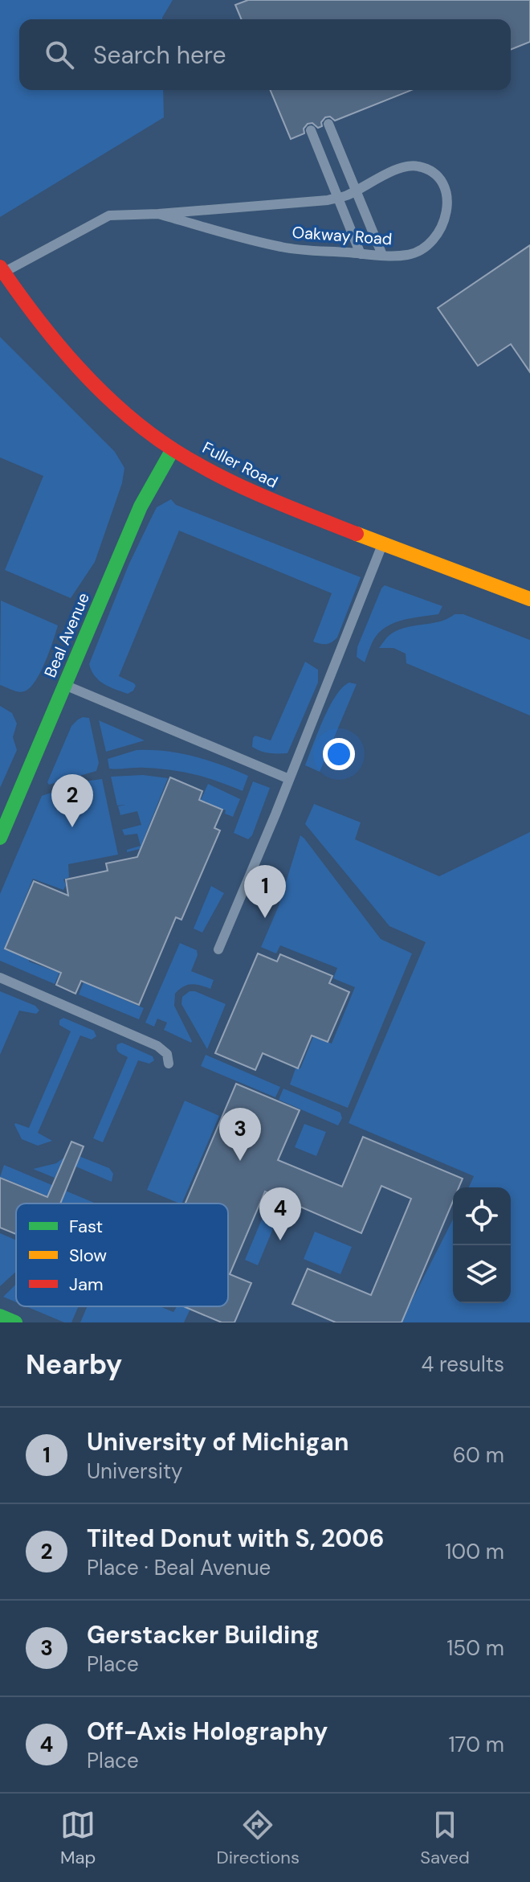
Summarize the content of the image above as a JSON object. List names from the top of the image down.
{
  "streets": {
    "main road": ["Fuller Road", "Beal Avenue"],
    "lane": ["Oakway Road"]
  },
  "crossings": [
    ["Oakway Road", "Fuller Road"],
    ["Fuller Road", "Beal Avenue"]
  ],
  "legend": ["Fast", "Slow", "Jam"],
  "page": {
    "search": "Search here",
    "pins": [
      "2",
      "1",
      "3",
      "4"
    ],
    "heading": ["Nearby", "4 results"],
    "list": [
      {
        "mark": "1",
        "name": "University of Michigan",
        "note": "University",
        "value": "60 m"
      },
      {
        "mark": "2",
        "name": "Tilted Donut with S, 2006",
        "note": "Place · Beal Avenue",
        "value": "100 m"
      },
      {
        "mark": "3",
        "name": "Gerstacker Building",
        "note": "Place",
        "value": "150 m"
      },
      {
        "mark": "4",
        "name": "Off-Axis Holography",
        "note": "Place",
        "value": "170 m"
      }
    ],
    "nav": ["Map", "Directions", "Saved"]
  }
}
